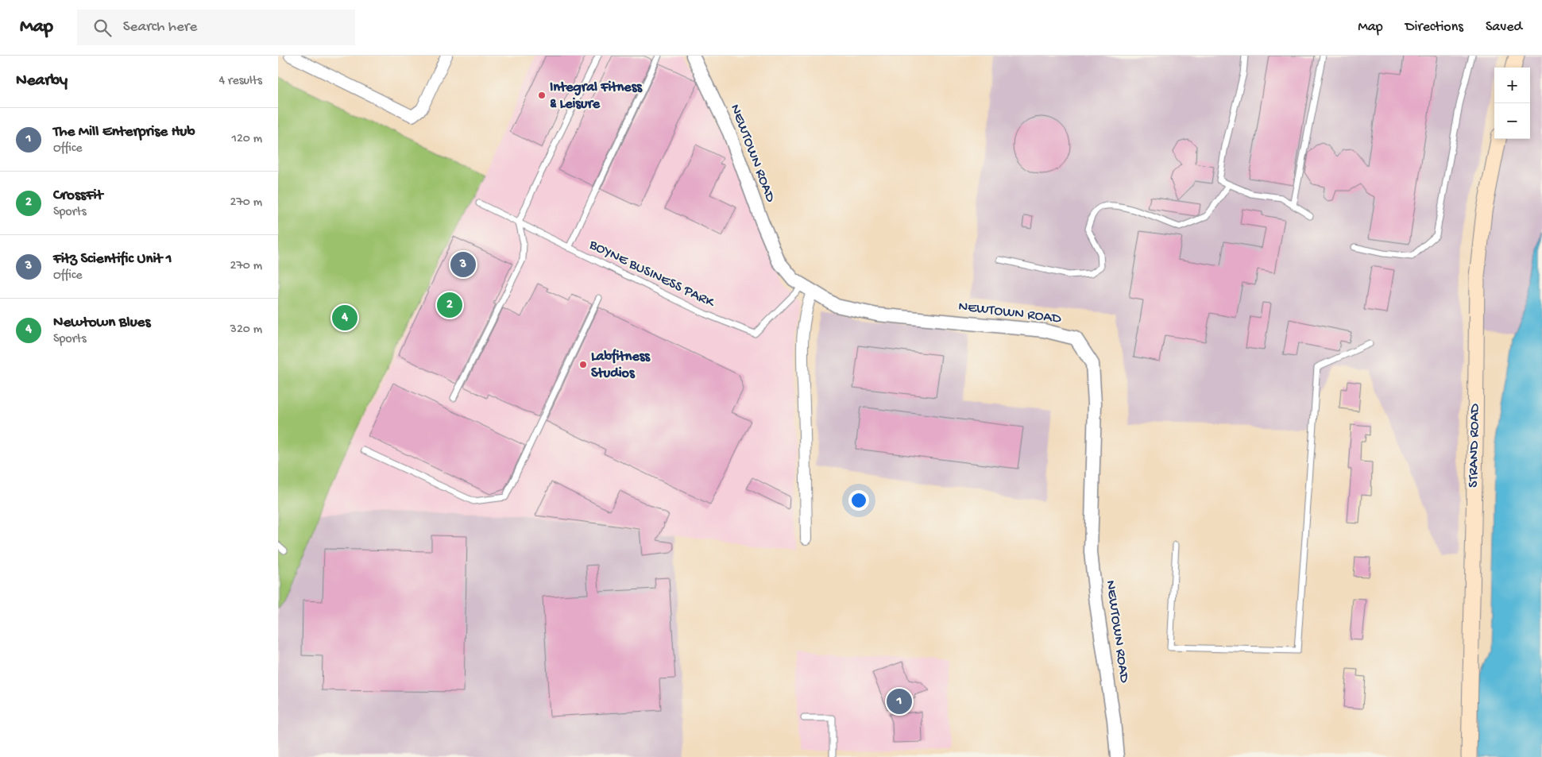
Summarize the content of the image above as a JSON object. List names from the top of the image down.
{
  "streets": {
    "main road": ["STRAND ROAD"],
    "street": ["NEWTOWN ROAD"],
    "lane": ["BOYNE BUSINESS PARK"]
  },
  "crossings": [
    ["NEWTOWN ROAD", "BOYNE BUSINESS PARK"]
  ],
  "places": ["Integral Fitness & Leisure", "Labfitness Studios"],
  "page": {
    "header": "Map",
    "search": "Search here",
    "nav": ["Map", "Directions", "Saved"],
    "heading": ["Nearby", "4 results"],
    "map_buttons": ["+", "−"],
    "list": [
      {
        "mark": "1",
        "name": "The Mill Enterprise Hub",
        "note": "Office",
        "value": "120 m"
      },
      {
        "mark": "2",
        "name": "CrossFit",
        "note": "Sports",
        "value": "270 m"
      },
      {
        "mark": "3",
        "name": "Fitz Scientific Unit 1",
        "note": "Office",
        "value": "270 m"
      },
      {
        "mark": "4",
        "name": "Newtown Blues",
        "note": "Sports",
        "value": "320 m"
      }
    ],
    "pins": [
      "3",
      "2",
      "4",
      "1"
    ]
  }
}
